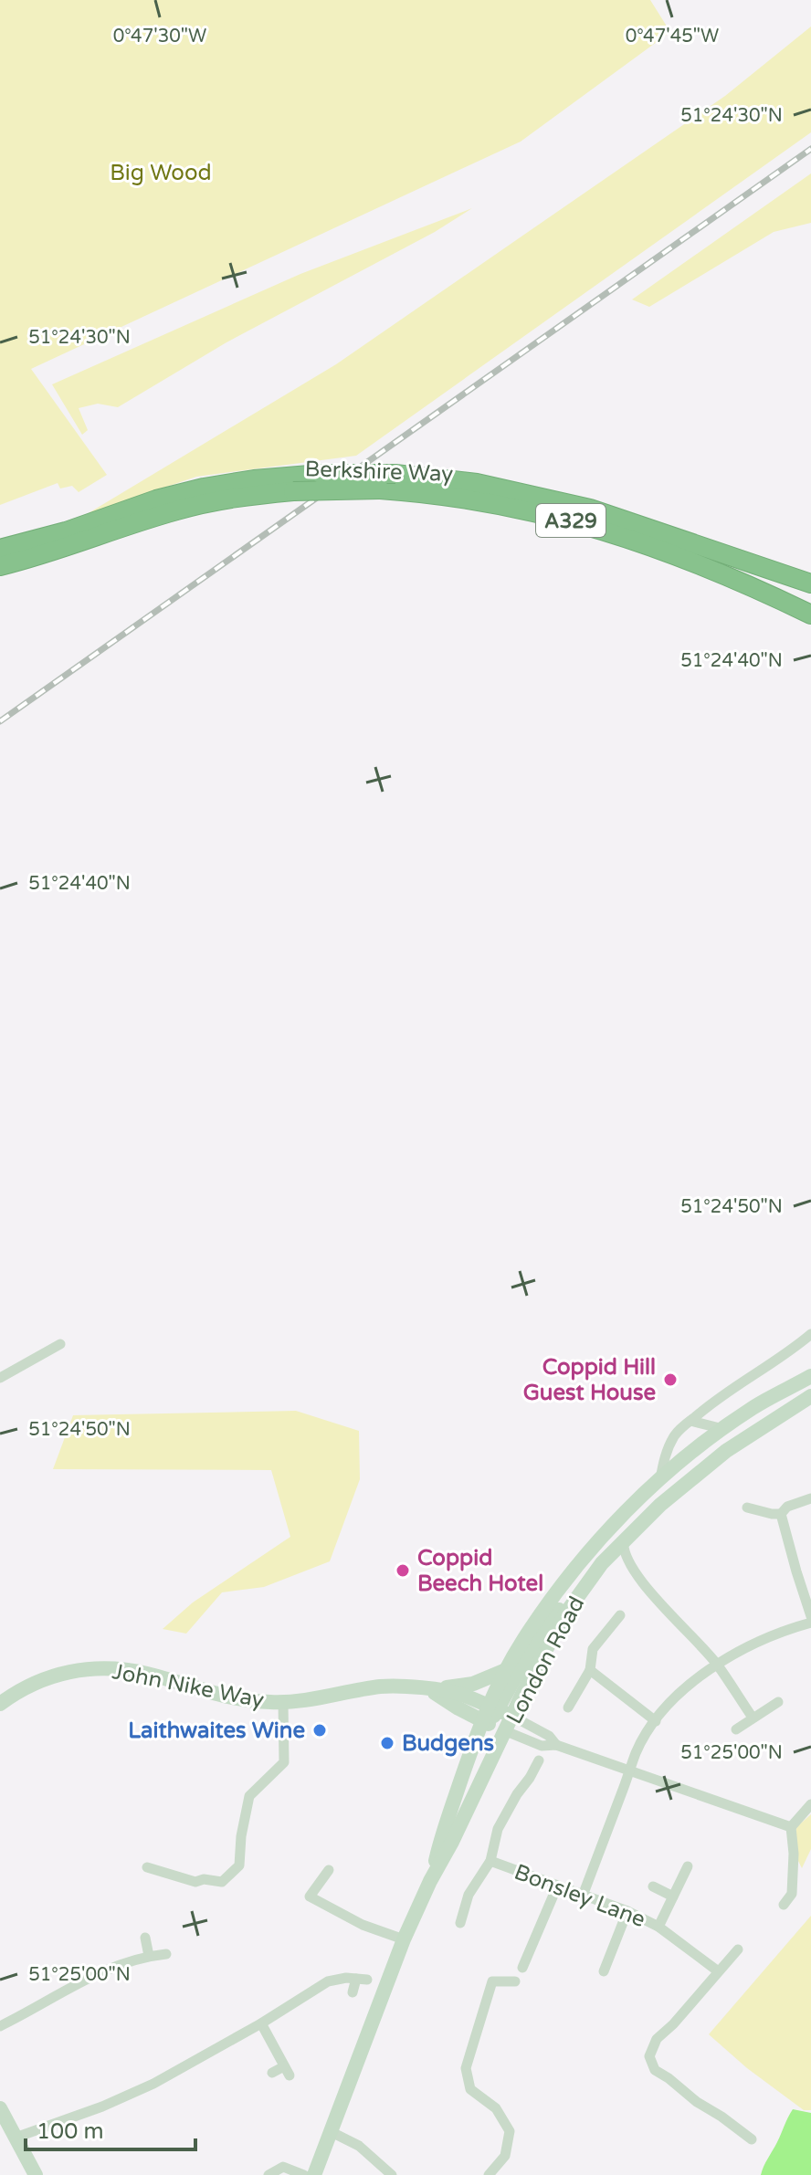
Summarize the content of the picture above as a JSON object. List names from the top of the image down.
{
  "streets": {
    "highway": ["Berkshire Way", "A329"],
    "main road": ["London Road", "John Nike Way"],
    "street": ["Bonsley Lane"]
  },
  "crossings": [
    ["Berkshire Way", "A329"],
    ["London Road", "John Nike Way"]
  ],
  "parks": ["Big Wood"],
  "places": [
    "Coppid Hill Guest House",
    "Coppid Beech Hotel",
    "Laithwaites Wine",
    "Budgens"
  ],
  "scale_bar": "100 m",
  "coordinates": [
    "0°47'30\"W",
    "0°47'45\"W",
    "51°24'30\"N",
    "51°24'40\"N",
    "51°24'50\"N",
    "51°25'00\"N"
  ]
}
